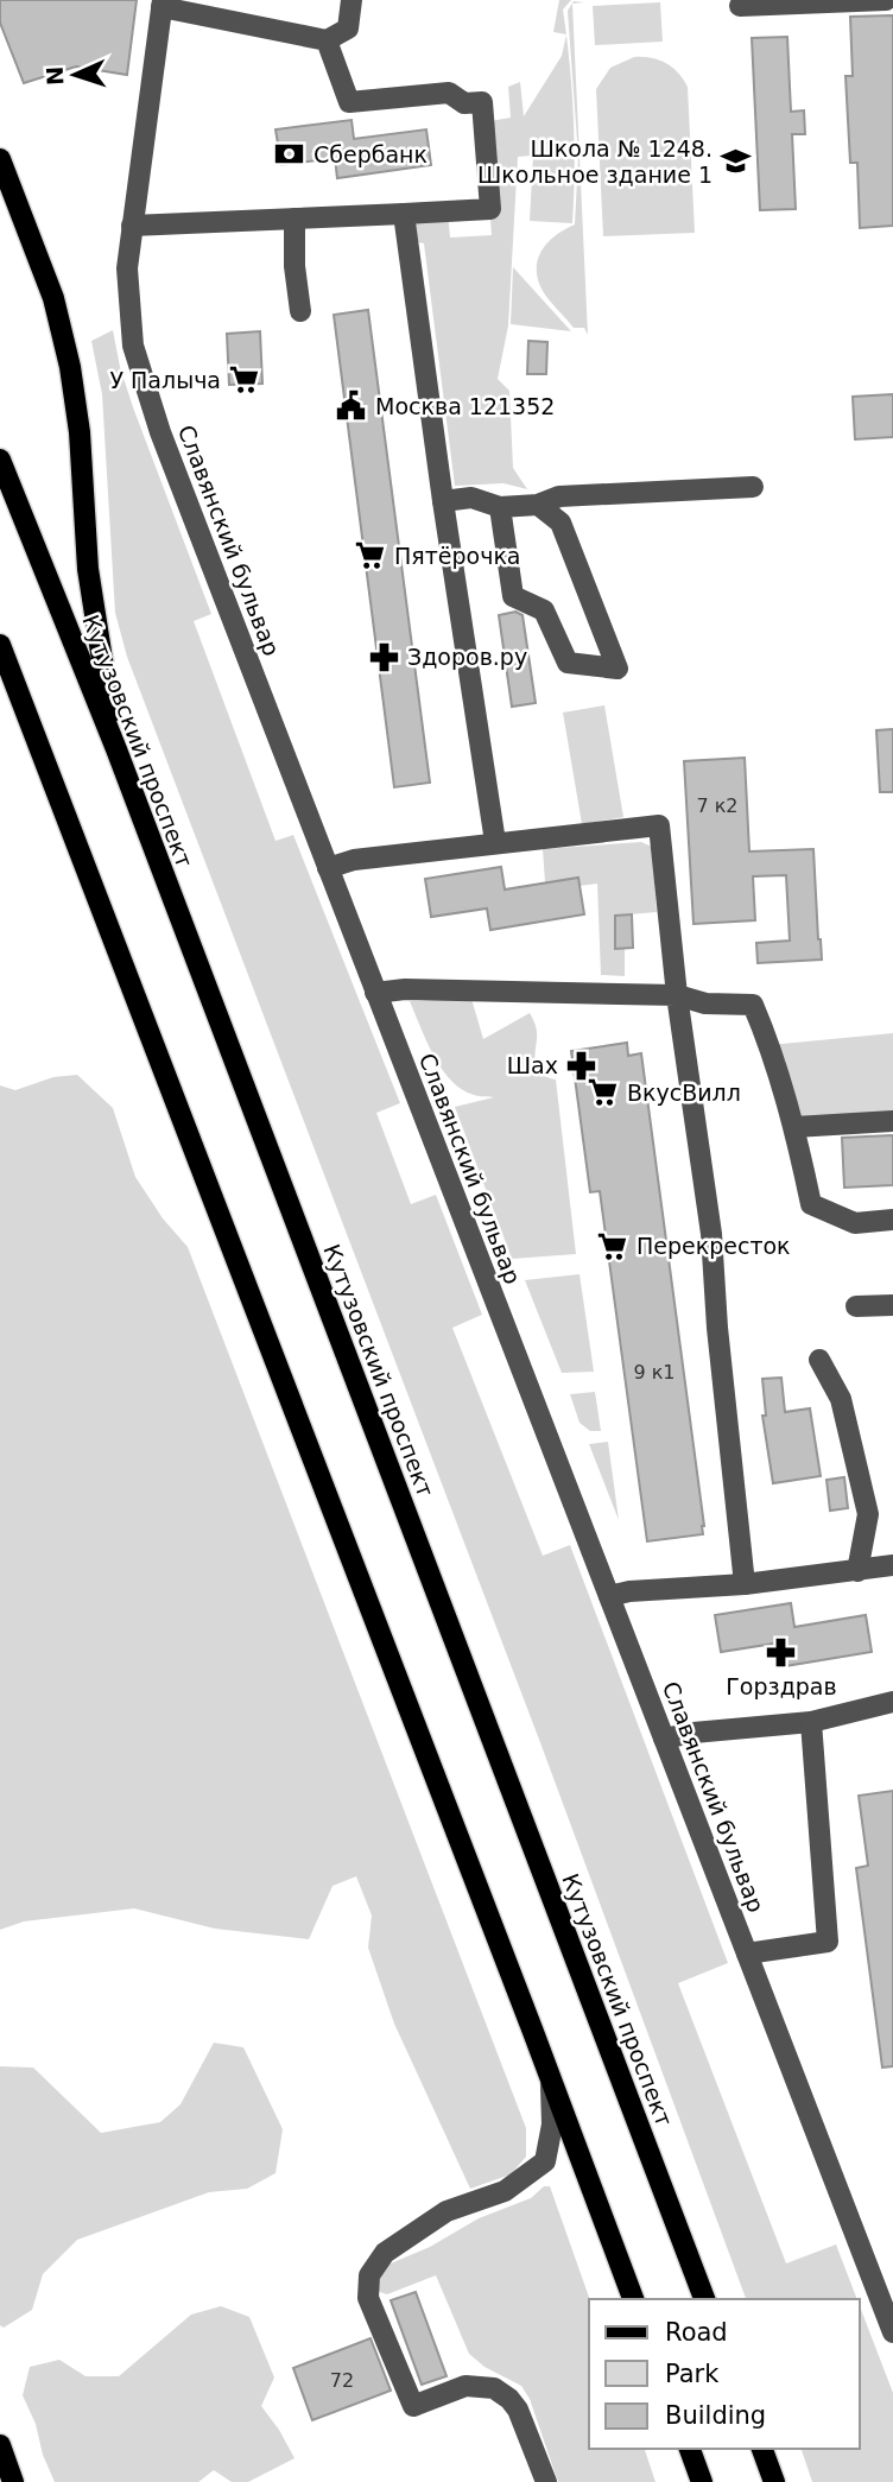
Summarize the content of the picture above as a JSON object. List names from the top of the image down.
{
  "streets": {
    "main road": ["Кутузовский проспект"],
    "street": ["Славянский бульвар"]
  },
  "places": {
    "bank": ["Сбербанк"],
    "school or university": ["Школа № 1248. Школьное здание 1"],
    "supermarket": [
      "У Палыча",
      "Пятёрочка",
      "ВкусВилл",
      "Перекресток"
    ],
    "public building": ["Москва 121352"],
    "pharmacy": ["Здоров.ру", "Шах", "Горздрав"]
  },
  "house_numbers": ["7 к2", "9 к1", "72"],
  "legend": ["Road", "Park", "Building"],
  "north": "left"
}
